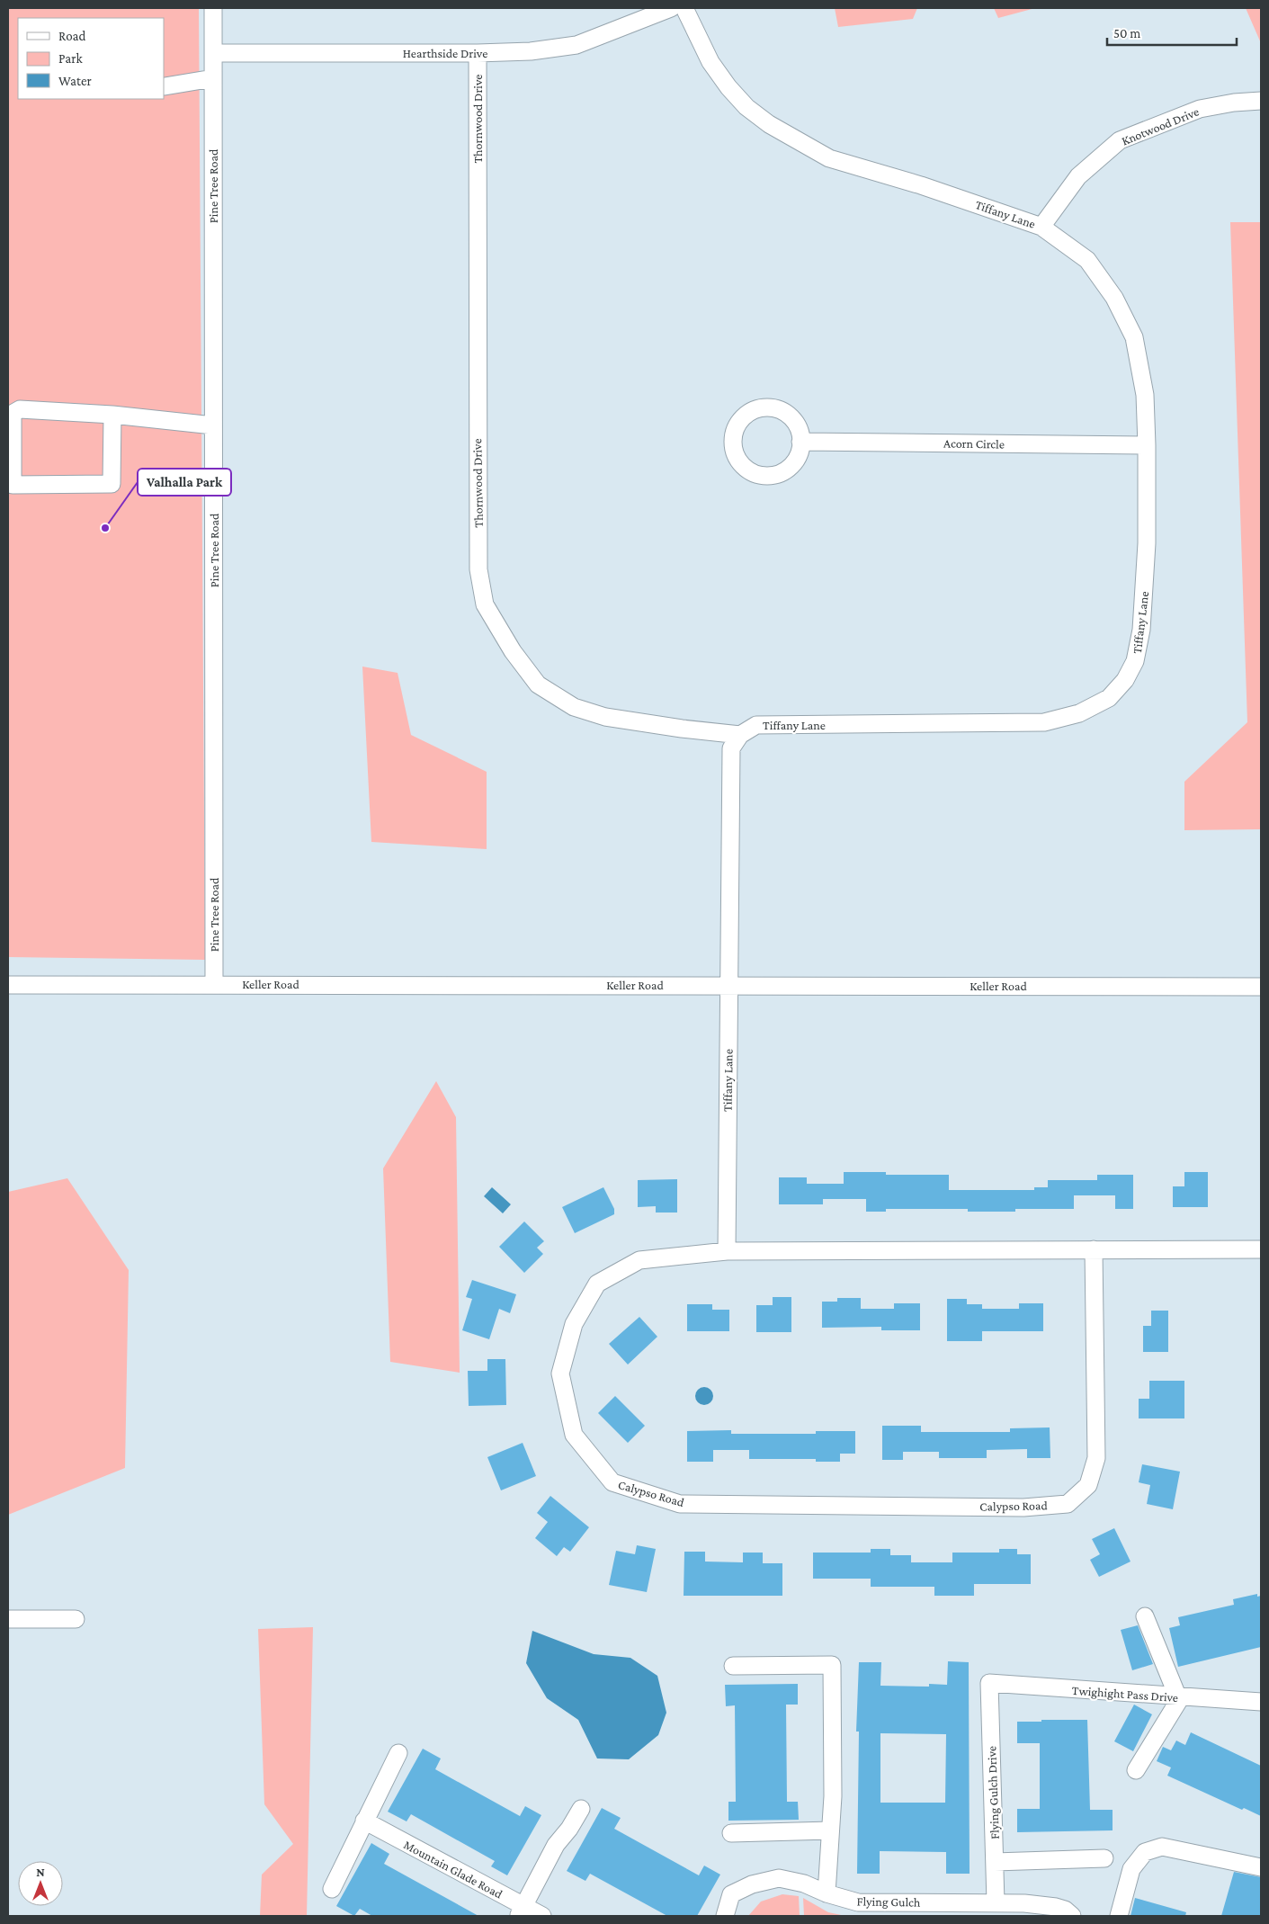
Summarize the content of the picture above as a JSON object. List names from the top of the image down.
{
  "streets": {
    "street": [
      "Hearthside Drive",
      "Thornwood Drive",
      "Knotwood Drive",
      "Pine Tree Road",
      "Tiffany Lane",
      "Acorn Circle",
      "Keller Road",
      "Calypso Road",
      "Twighight Pass Drive",
      "Flying Gulch Drive",
      "Mountain Glade Road",
      "Flying Gulch"
    ]
  },
  "crossings": [
    ["Hearthside Drive", "Thornwood Drive"],
    ["Hearthside Drive", "Pine Tree Road"],
    ["Thornwood Drive", "Tiffany Lane"],
    ["Knotwood Drive", "Tiffany Lane"],
    ["Pine Tree Road", "Keller Road"],
    ["Tiffany Lane", "Acorn Circle"],
    ["Tiffany Lane", "Keller Road"],
    ["Tiffany Lane", "Calypso Road"],
    ["Twighight Pass Drive", "Flying Gulch Drive"],
    ["Flying Gulch Drive", "Flying Gulch"]
  ],
  "places": ["Valhalla Park"],
  "legend": ["Road", "Park", "Water"],
  "scale_bar": "50 m",
  "north": "top"
}
